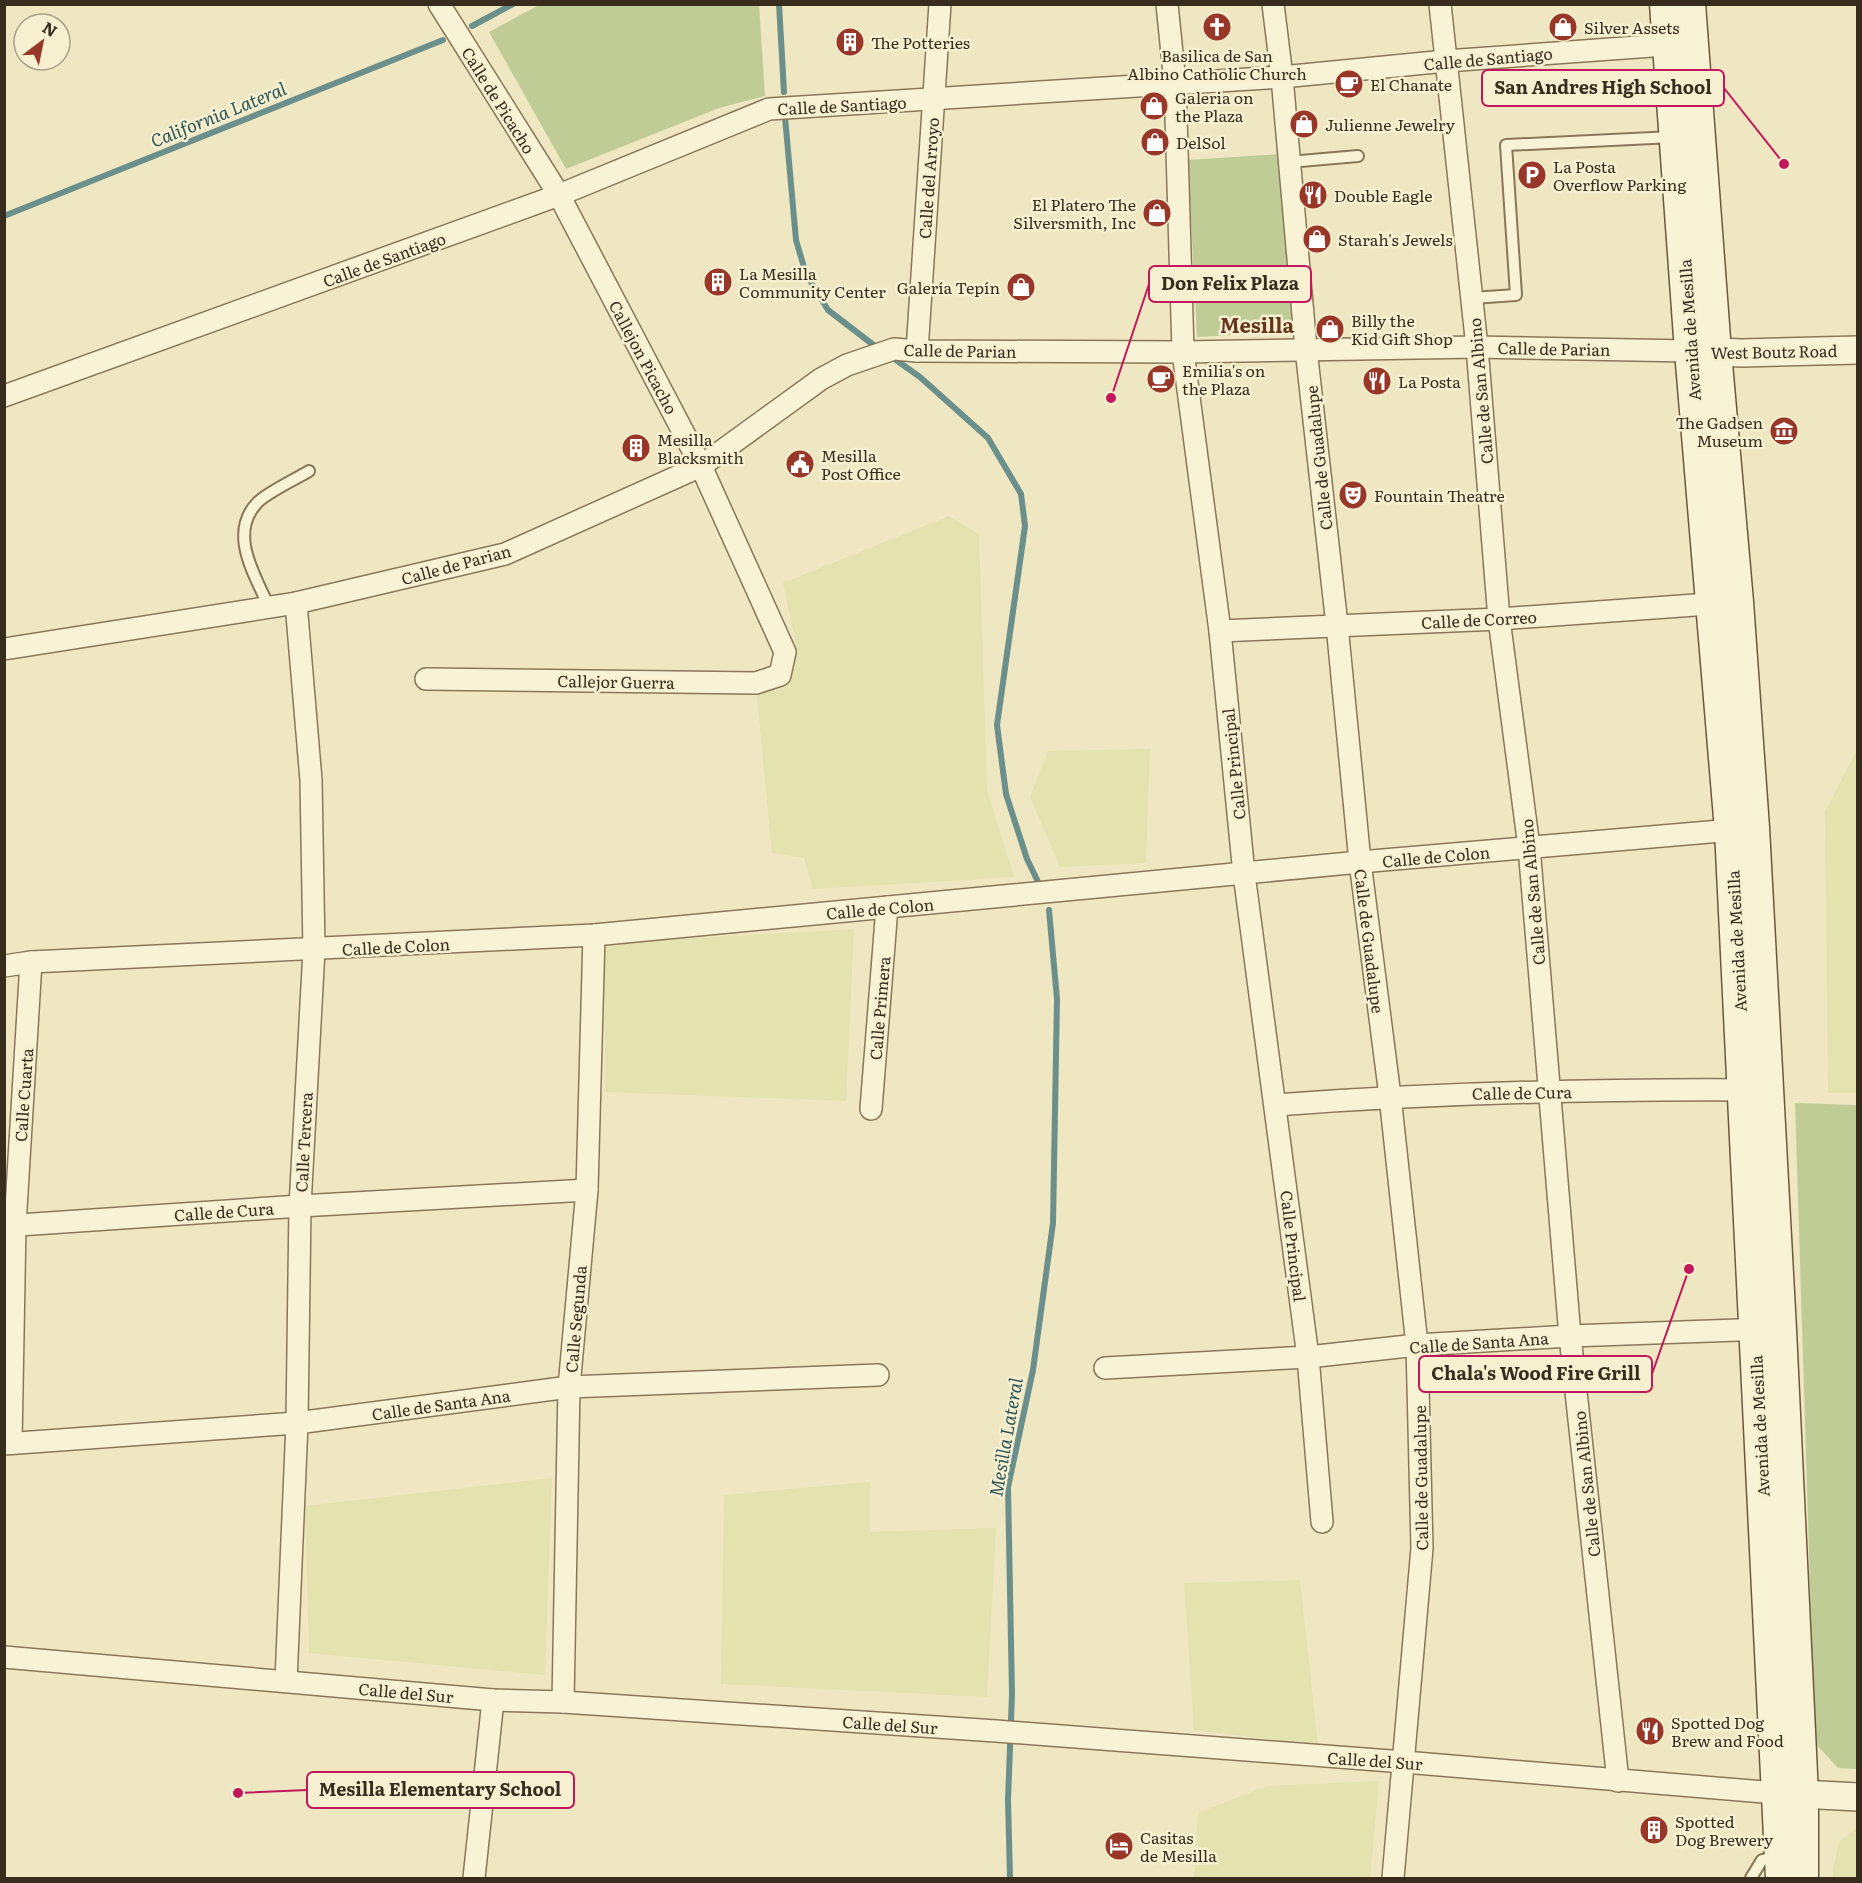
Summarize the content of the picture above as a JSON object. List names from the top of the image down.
{
  "streets": {
    "main road": ["Avenida de Mesilla"],
    "street": [
      "Calle de Santiago",
      "Calle de Picacho",
      "Calle del Arroyo",
      "Calle de Parian",
      "West Boutz Road",
      "Callejon Picacho",
      "Calle de San Albino",
      "Calle de Guadalupe",
      "Calle de Correo",
      "Callejor Guerra",
      "Calle Principal",
      "Calle de Colon",
      "Calle Primera",
      "Calle de Cura",
      "Calle Cuarta",
      "Calle Tercera",
      "Calle Segunda",
      "Calle de Santa Ana",
      "Calle del Sur"
    ]
  },
  "crossings": [
    ["Calle de Santiago", "Calle de Picacho"],
    ["Calle de Santiago", "Calle del Arroyo"],
    ["Calle de Santiago", "Avenida de Mesilla"],
    ["Calle de Santiago", "Callejon Picacho"],
    ["Calle de Santiago", "Calle de San Albino"],
    ["Calle de Santiago", "Calle de Guadalupe"],
    ["Calle de Santiago", "Calle Principal"],
    ["Calle de Picacho", "Callejon Picacho"],
    ["Calle del Arroyo", "Calle de Parian"],
    ["Avenida de Mesilla", "Calle de Parian"],
    ["Avenida de Mesilla", "West Boutz Road"],
    ["Avenida de Mesilla", "Calle de Correo"],
    ["Avenida de Mesilla", "Calle de Colon"],
    ["Avenida de Mesilla", "Calle de Cura"],
    ["Avenida de Mesilla", "Calle de Santa Ana"],
    ["Avenida de Mesilla", "Calle del Sur"],
    ["Calle de Parian", "West Boutz Road"],
    ["Calle de Parian", "Callejon Picacho"],
    ["Calle de Parian", "Calle de San Albino"],
    ["Calle de Parian", "Calle de Guadalupe"],
    ["Calle de Parian", "Calle Principal"],
    ["Calle de Parian", "Calle Tercera"],
    ["Callejon Picacho", "Callejor Guerra"],
    ["Calle de San Albino", "Calle de Correo"],
    ["Calle de San Albino", "Calle de Colon"],
    ["Calle de San Albino", "Calle de Cura"],
    ["Calle de San Albino", "Calle de Santa Ana"],
    ["Calle de San Albino", "Calle del Sur"],
    ["Calle de Guadalupe", "Calle de Correo"],
    ["Calle de Guadalupe", "Calle de Colon"],
    ["Calle de Guadalupe", "Calle de Cura"],
    ["Calle de Guadalupe", "Calle de Santa Ana"],
    ["Calle de Guadalupe", "Calle del Sur"],
    ["Calle de Correo", "Calle Principal"],
    ["Calle Principal", "Calle de Colon"],
    ["Calle Principal", "Calle de Cura"],
    ["Calle Principal", "Calle de Santa Ana"],
    ["Calle de Colon", "Calle Primera"],
    ["Calle de Colon", "Calle Cuarta"],
    ["Calle de Colon", "Calle Tercera"],
    ["Calle de Colon", "Calle Segunda"],
    ["Calle de Cura", "Calle Cuarta"],
    ["Calle de Cura", "Calle Tercera"],
    ["Calle de Cura", "Calle Segunda"],
    ["Calle Cuarta", "Calle de Santa Ana"],
    ["Calle Tercera", "Calle de Santa Ana"],
    ["Calle Tercera", "Calle del Sur"],
    ["Calle Segunda", "Calle de Santa Ana"],
    ["Calle Segunda", "Calle del Sur"]
  ],
  "districts": ["Mesilla"],
  "water": ["California Lateral", "Mesilla Lateral"],
  "places": {
    "church": ["Basilica de San Albino Catholic Church"],
    "shop": [
      "Silver Assets",
      "Galeria on the Plaza",
      "Julienne Jewelry",
      "DelSol",
      "El Platero The Silversmith, Inc",
      "Starah's Jewels",
      "Galería Tepín",
      "Billy the Kid Gift Shop"
    ],
    "building": [
      "The Potteries",
      "La Mesilla Community Center",
      "Mesilla Blacksmith",
      "Spotted Dog Brewery"
    ],
    "cafe": ["El Chanate", "Emilia's on the Plaza"],
    "other": [
      "San Andres High School",
      "Don Felix Plaza",
      "Chala's Wood Fire Grill",
      "Mesilla Elementary School"
    ],
    "parking": ["La Posta Overflow Parking"],
    "restaurant": ["Double Eagle", "La Posta", "Spotted Dog Brew and Food"],
    "museum": ["The Gadsen Museum"],
    "public building": ["Mesilla Post Office"],
    "theatre": ["Fountain Theatre"],
    "hotel": ["Casitas de Mesilla"]
  },
  "north": "top right"
}
